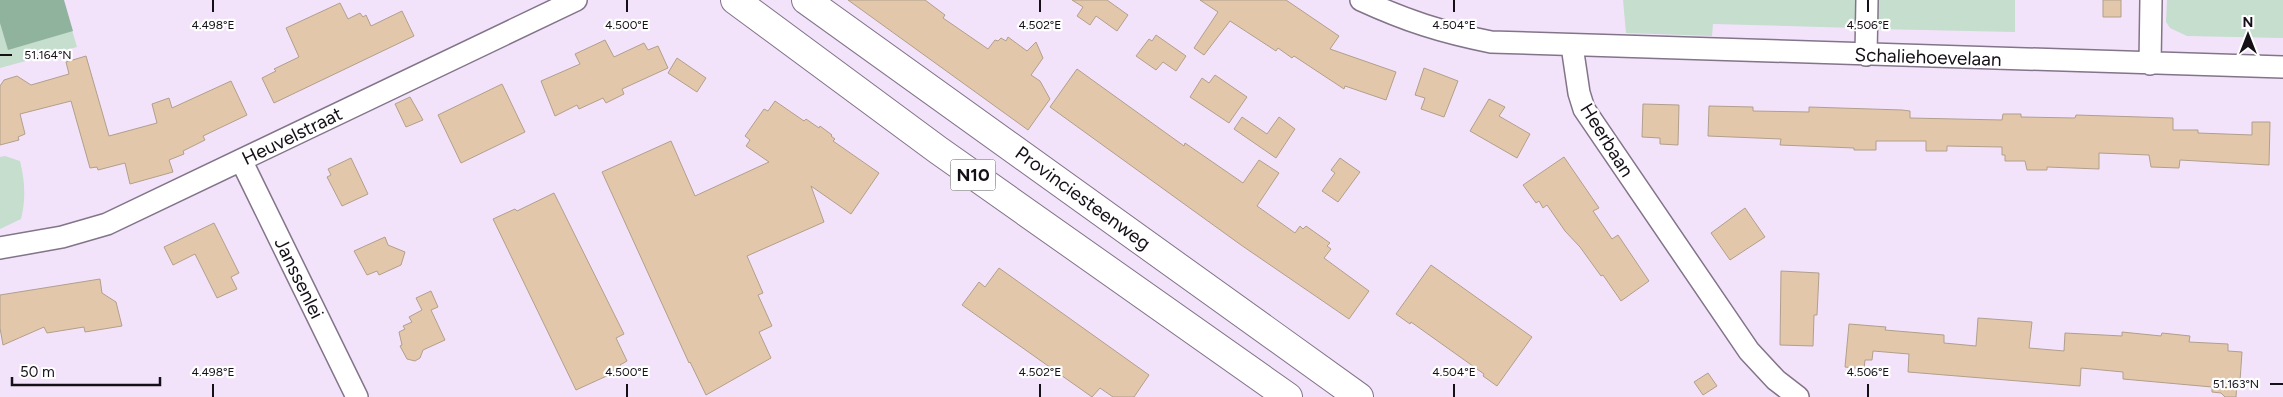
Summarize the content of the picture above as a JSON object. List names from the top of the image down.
{
  "streets": {
    "main road": ["N10", "Provinciesteenweg"],
    "street": [
      "Schaliehoevelaan",
      "Heuvelstraat",
      "Heerbaan",
      "Janssenlei"
    ]
  },
  "crossings": [
    ["Schaliehoevelaan", "Heerbaan"],
    ["Heuvelstraat", "Janssenlei"]
  ],
  "scale_bar": "50 m",
  "north": "top",
  "coordinates": [
    "4.498°E",
    "4.500°E",
    "4.502°E",
    "4.504°E",
    "4.506°E",
    "51.164°N",
    "51.163°N"
  ]
}
